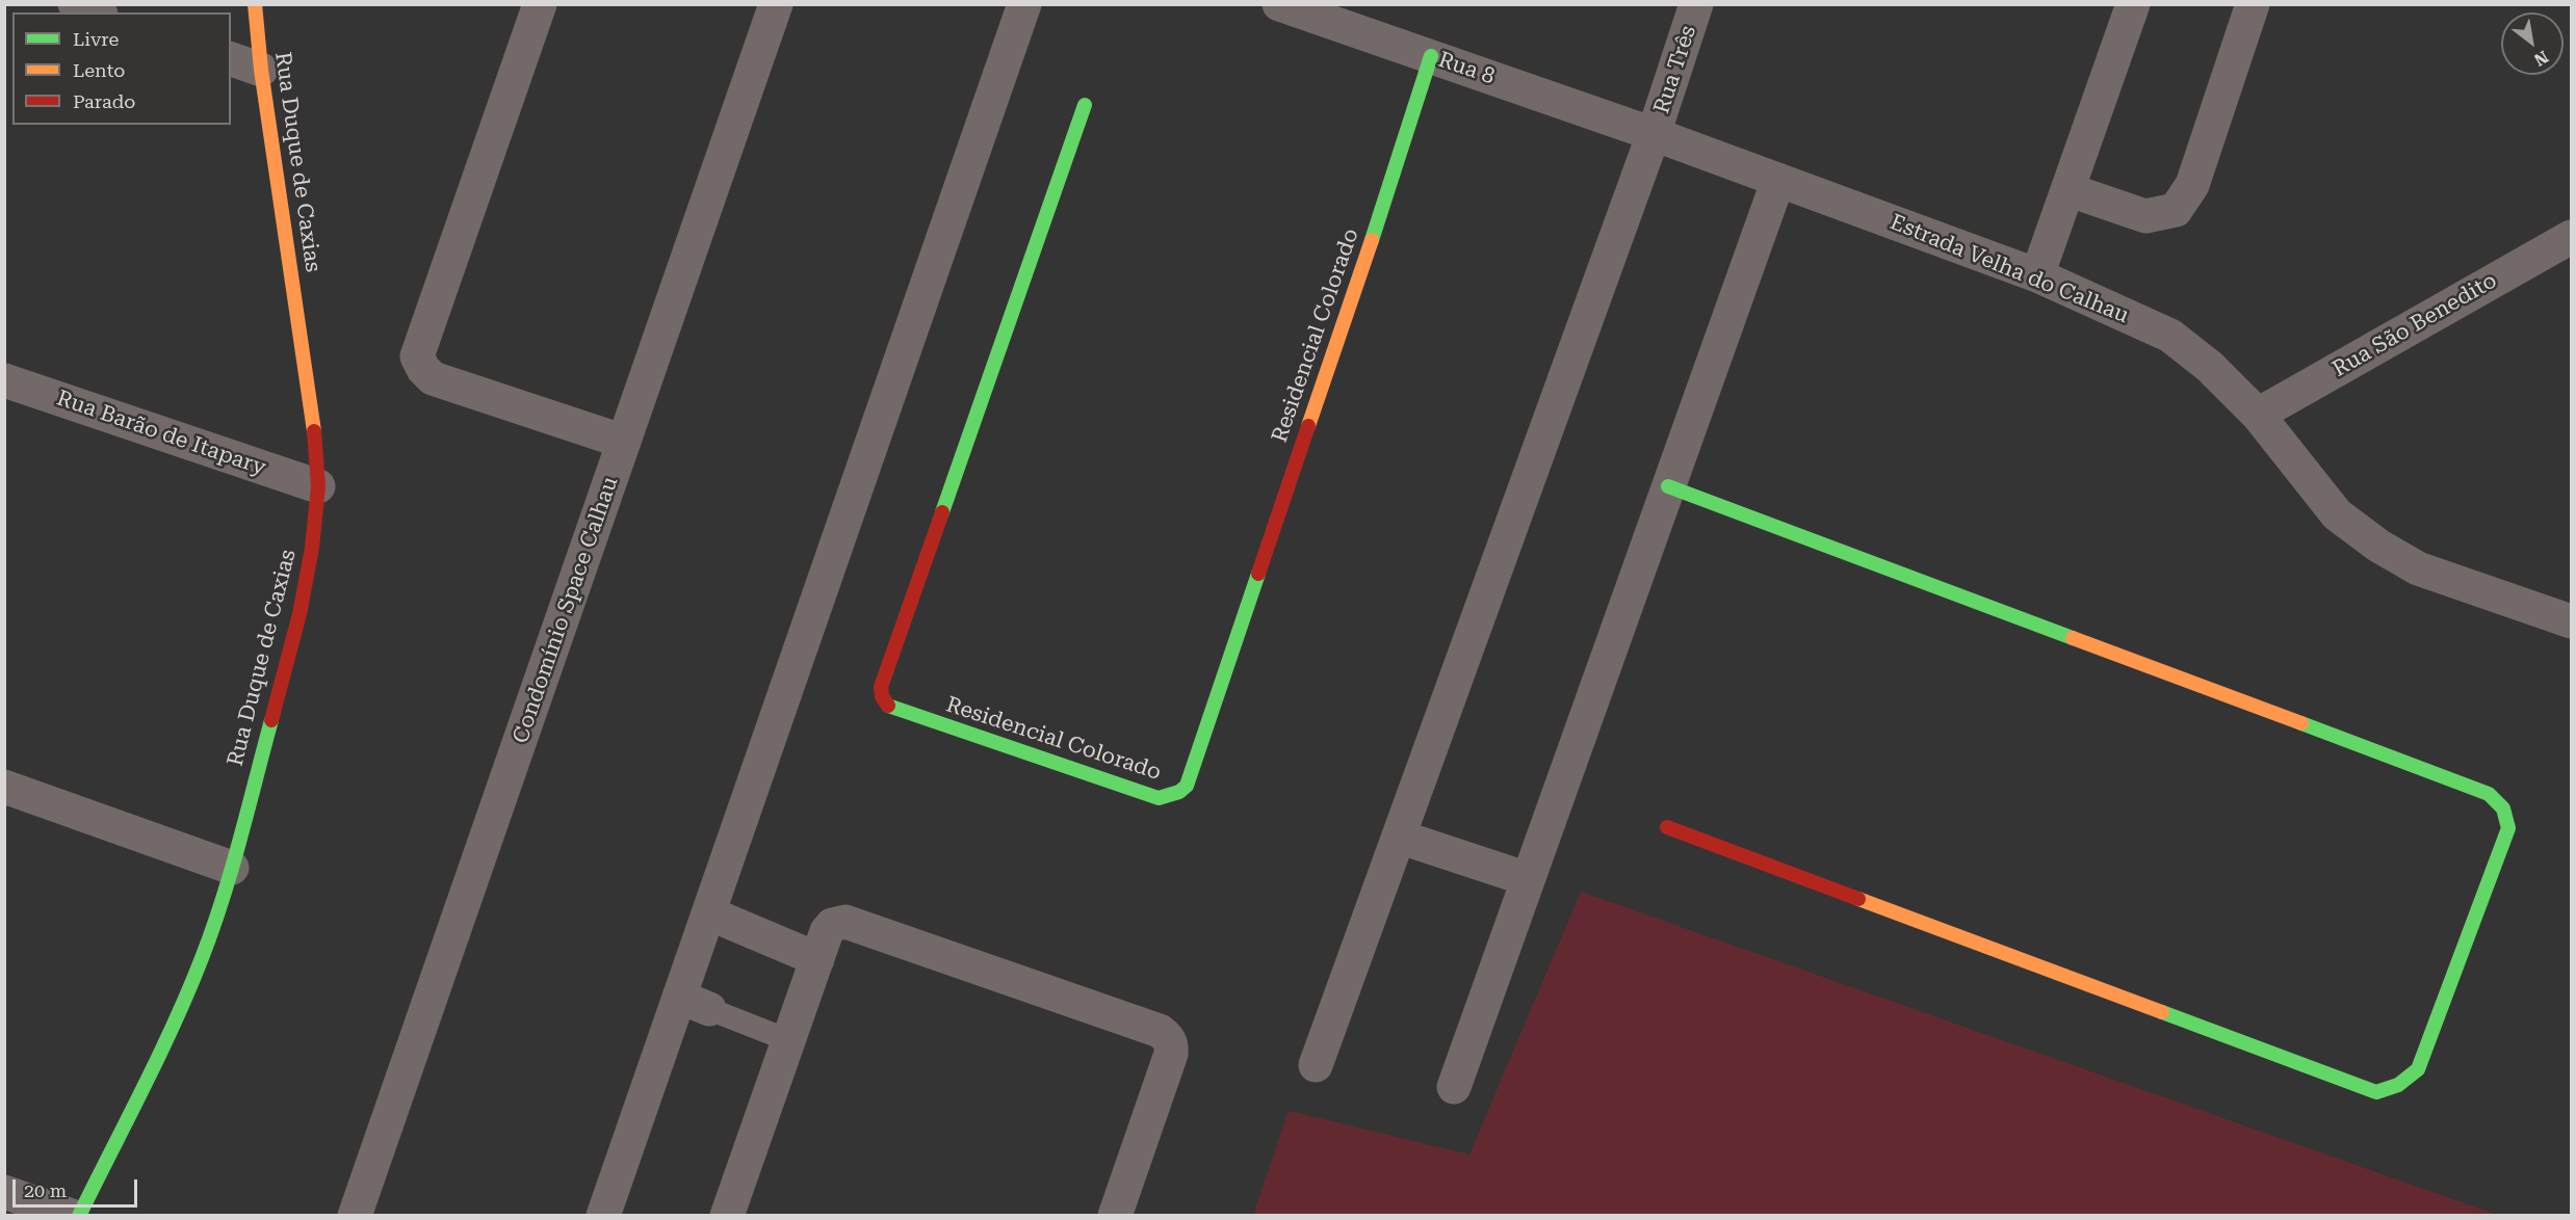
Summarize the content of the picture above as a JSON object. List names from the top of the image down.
{
  "streets": {
    "street": [
      "Rua 8",
      "Rua Três",
      "Rua Duque de Caxias",
      "Estrada Velha do Calhau",
      "Rua São Benedito",
      "Residencial Colorado",
      "Rua Barão de Itapary",
      "Condomínio Space Calhau"
    ]
  },
  "crossings": [
    ["Rua 8", "Rua Três"],
    ["Rua 8", "Estrada Velha do Calhau"],
    ["Rua 8", "Residencial Colorado"],
    ["Rua Três", "Estrada Velha do Calhau"],
    ["Rua Duque de Caxias", "Rua Barão de Itapary"],
    ["Estrada Velha do Calhau", "Rua São Benedito"]
  ],
  "legend": ["Livre", "Lento", "Parado"],
  "scale_bar": "20 m",
  "north": "bottom right"
}
